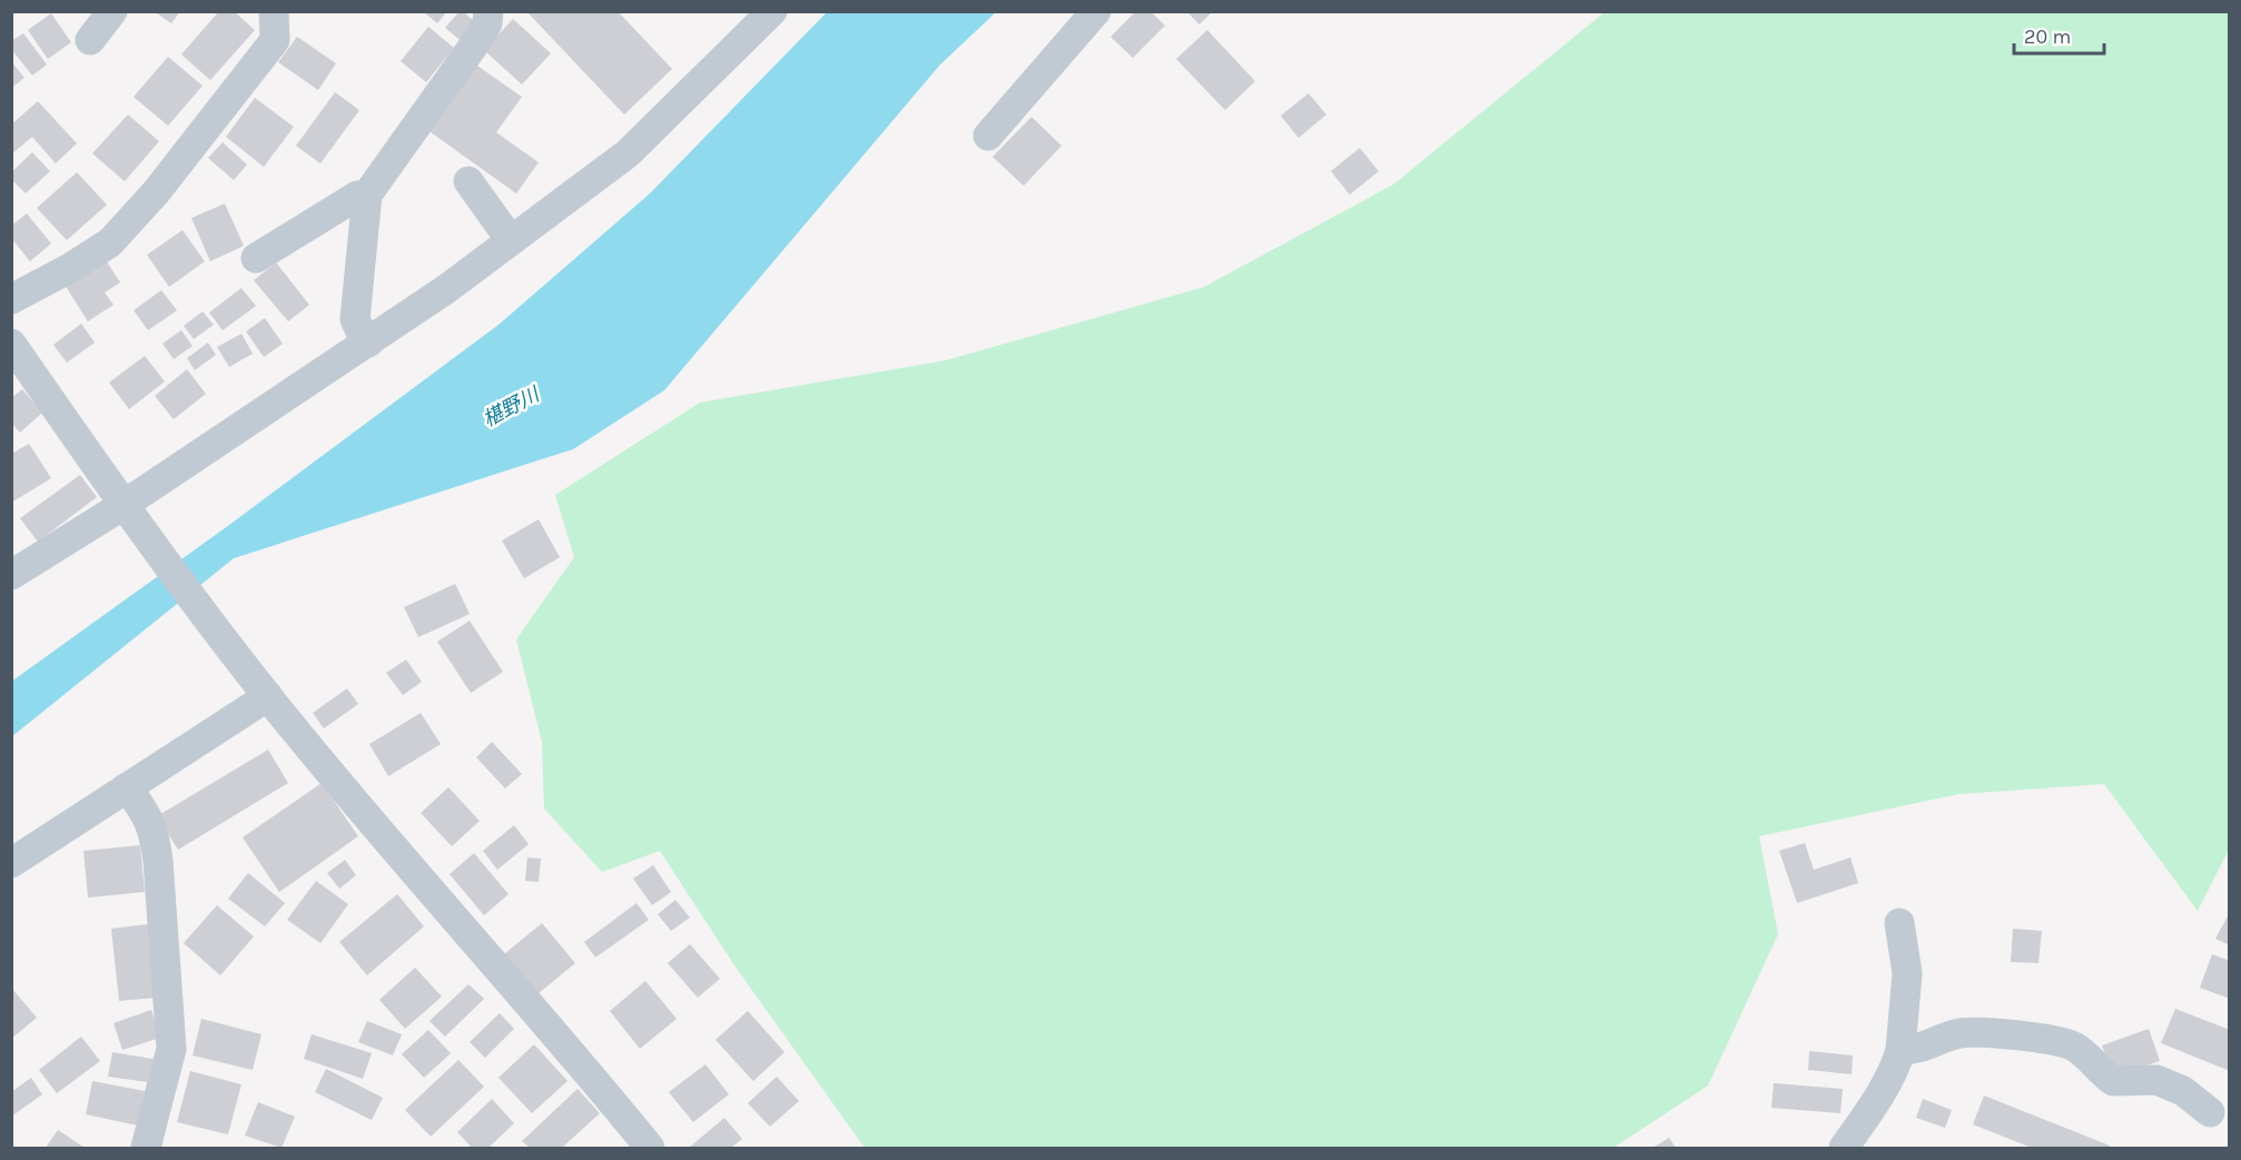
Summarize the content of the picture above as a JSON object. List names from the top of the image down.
{
  "water": ["椹野川"],
  "scale_bar": "20 m"
}
